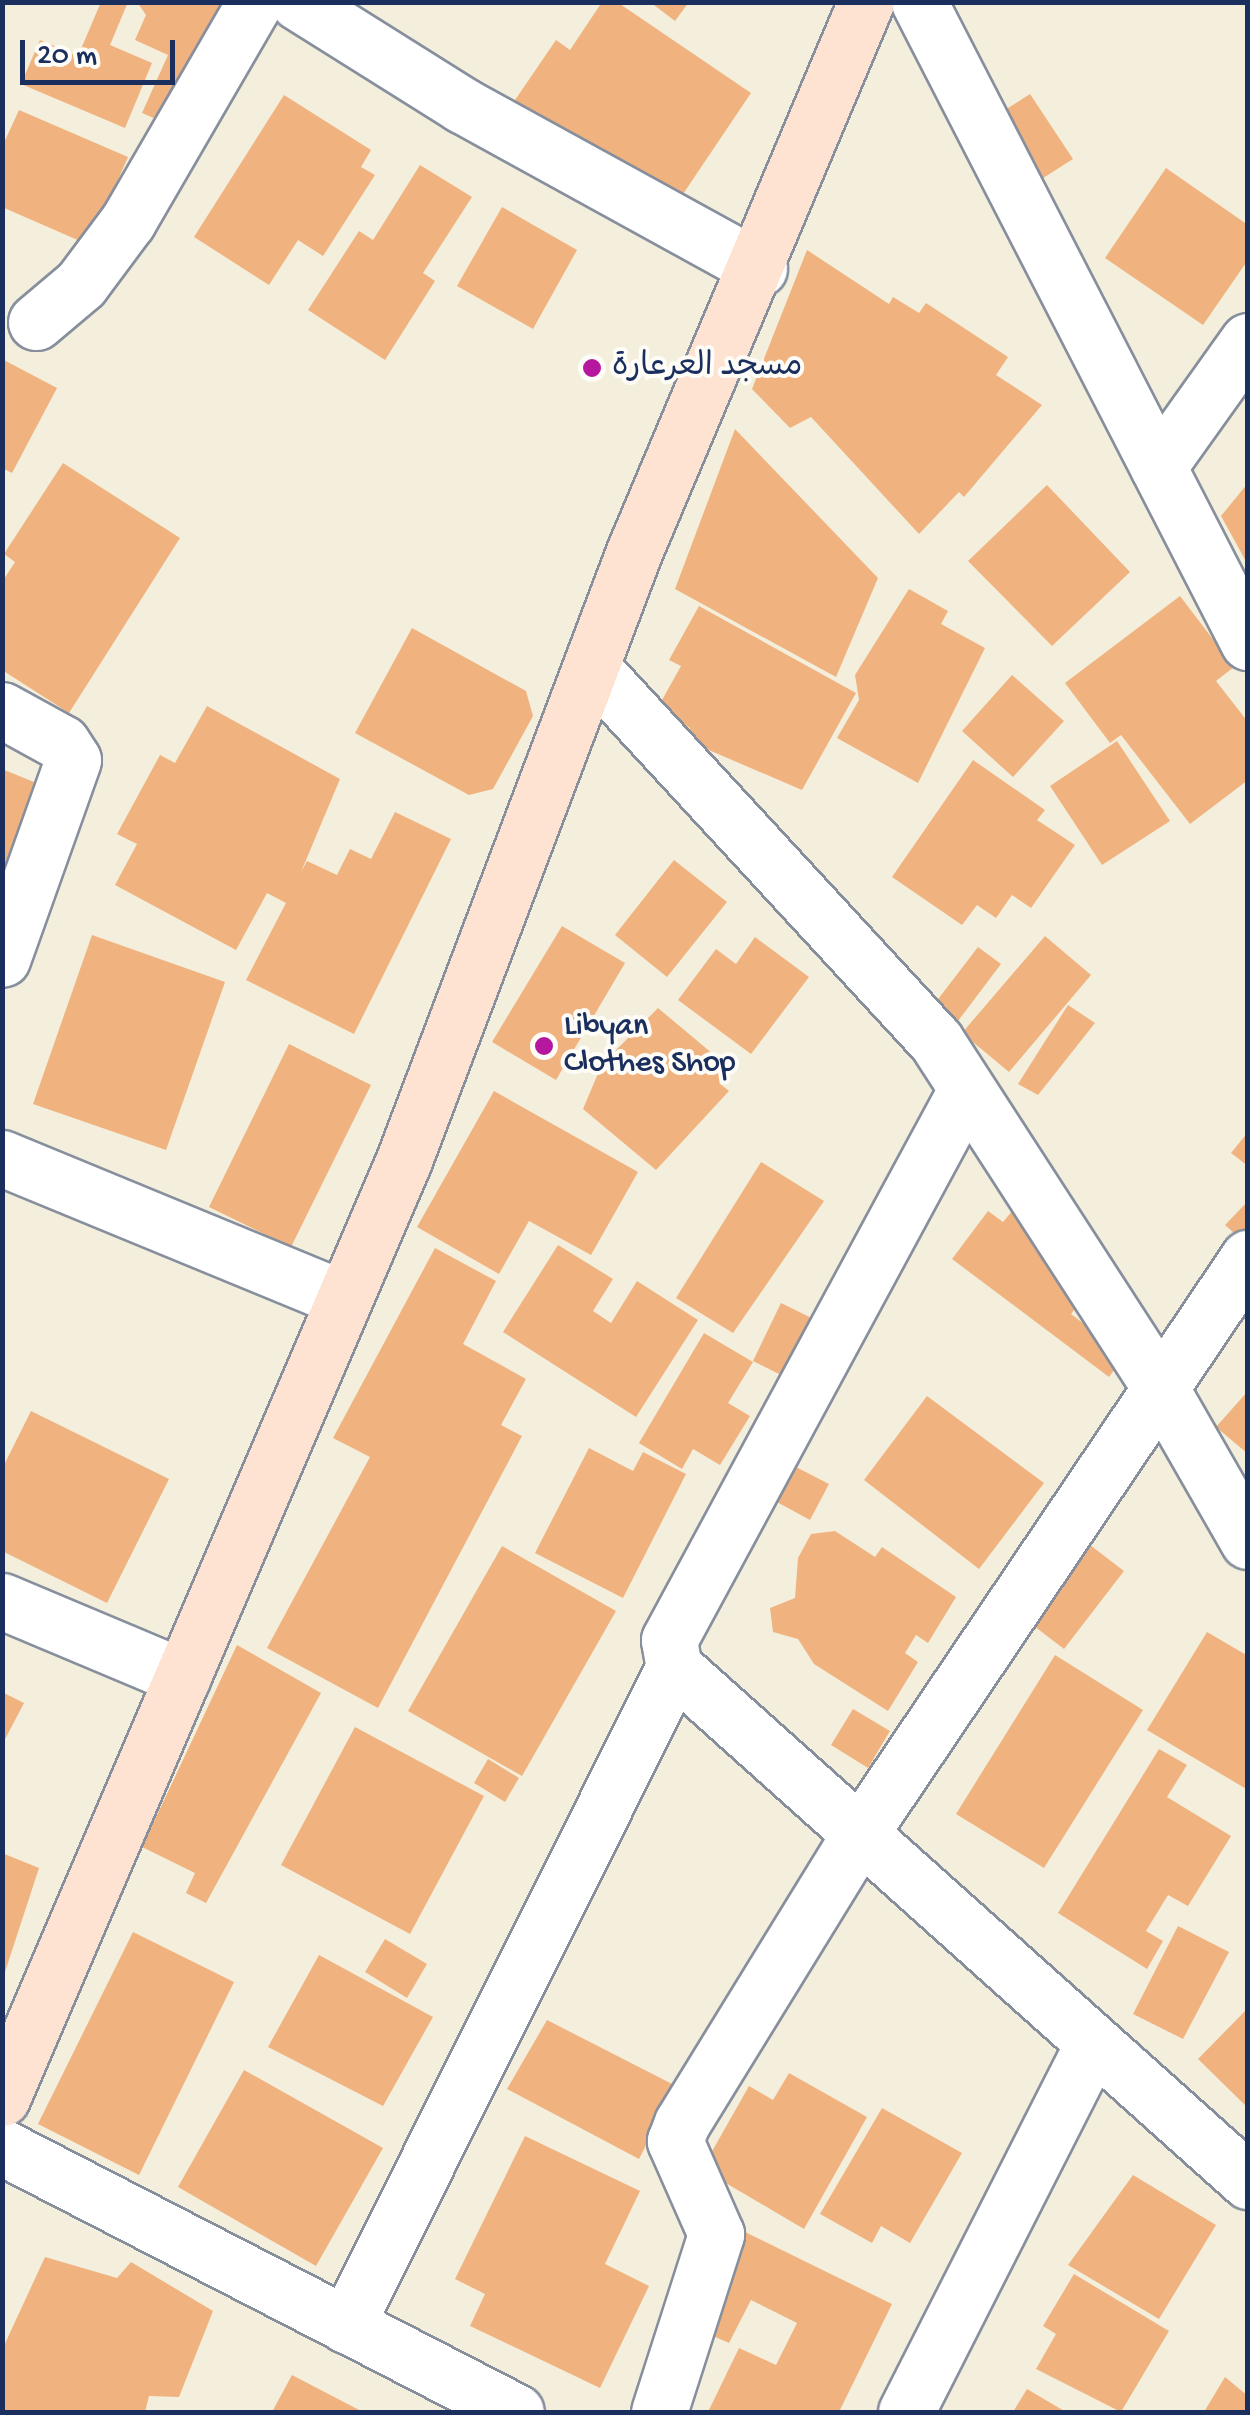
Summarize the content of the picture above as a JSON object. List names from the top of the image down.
{
  "places": ["مسجد العرعارة", "Libyan Clothes Shop"],
  "scale_bar": "20 m"
}
